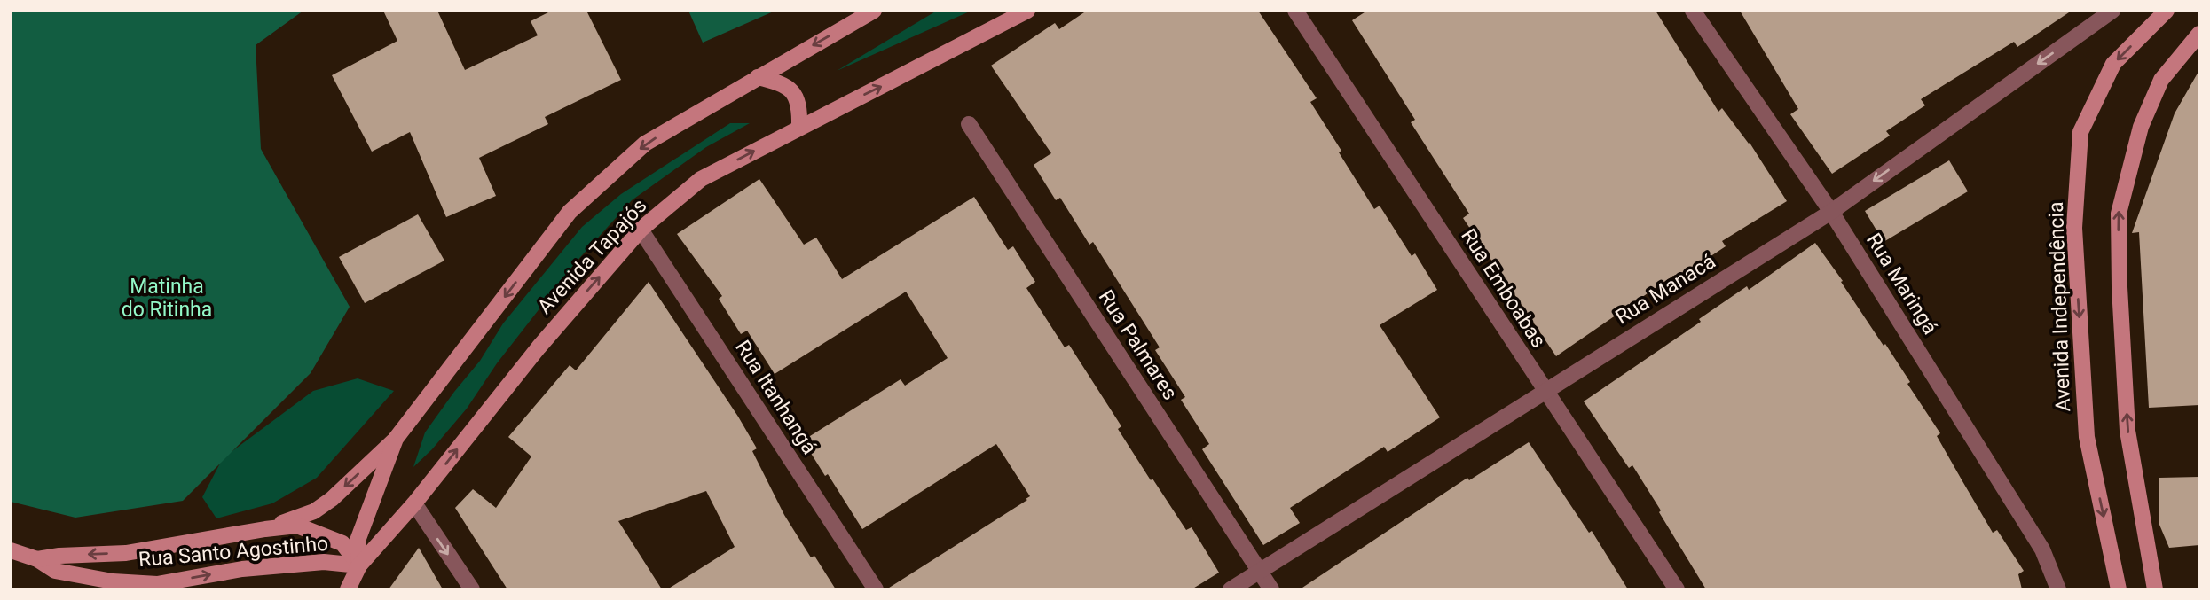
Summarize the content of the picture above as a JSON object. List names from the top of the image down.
{
  "streets": {
    "street": [
      "Avenida Tapajós",
      "Rua Maringá",
      "Rua Emboabas",
      "Rua Manacá",
      "Avenida Independência",
      "Rua Palmares",
      "Rua Itanhangá",
      "Rua Santo Agostinho"
    ]
  },
  "crossings": [
    ["Avenida Tapajós", "Rua Itanhangá"],
    ["Avenida Tapajós", "Rua Santo Agostinho"],
    ["Rua Maringá", "Rua Manacá"],
    ["Rua Emboabas", "Rua Manacá"],
    ["Rua Manacá", "Rua Palmares"]
  ],
  "parks": ["Matinha do Ritinha"]
}
